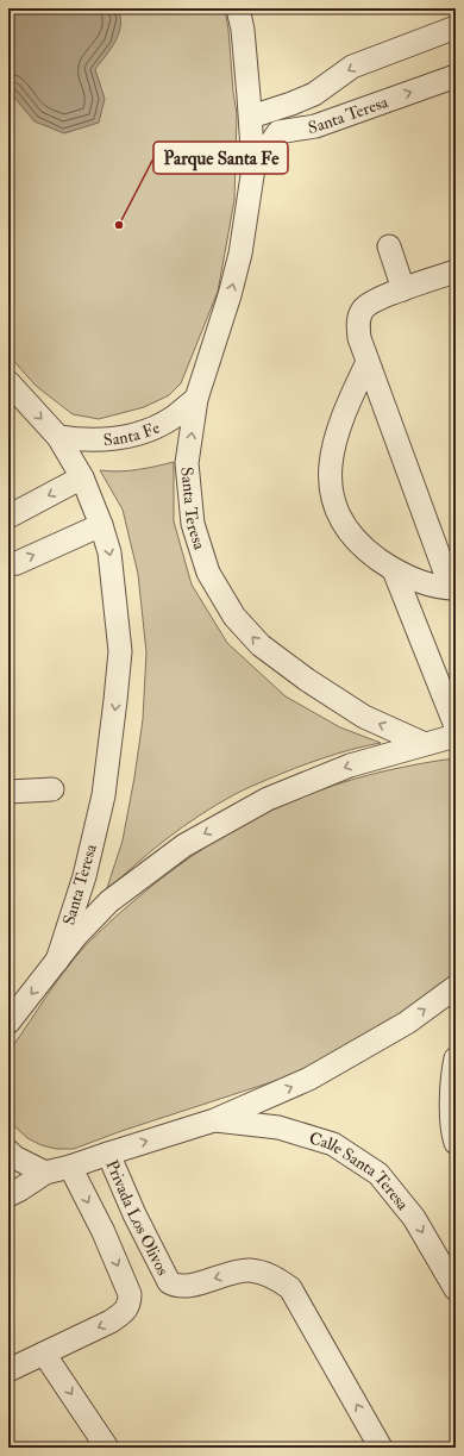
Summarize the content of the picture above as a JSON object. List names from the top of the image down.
{
  "streets": {
    "street": [
      "Santa Teresa",
      "Santa Fe",
      "Calle Santa Teresa",
      "Privada Los Olivos"
    ]
  },
  "crossings": [
    ["Santa Teresa", "Santa Fe"]
  ],
  "one_way": ["Calle Santa Teresa", "Privada Los Olivos"],
  "places": ["Parque Santa Fe"]
}
